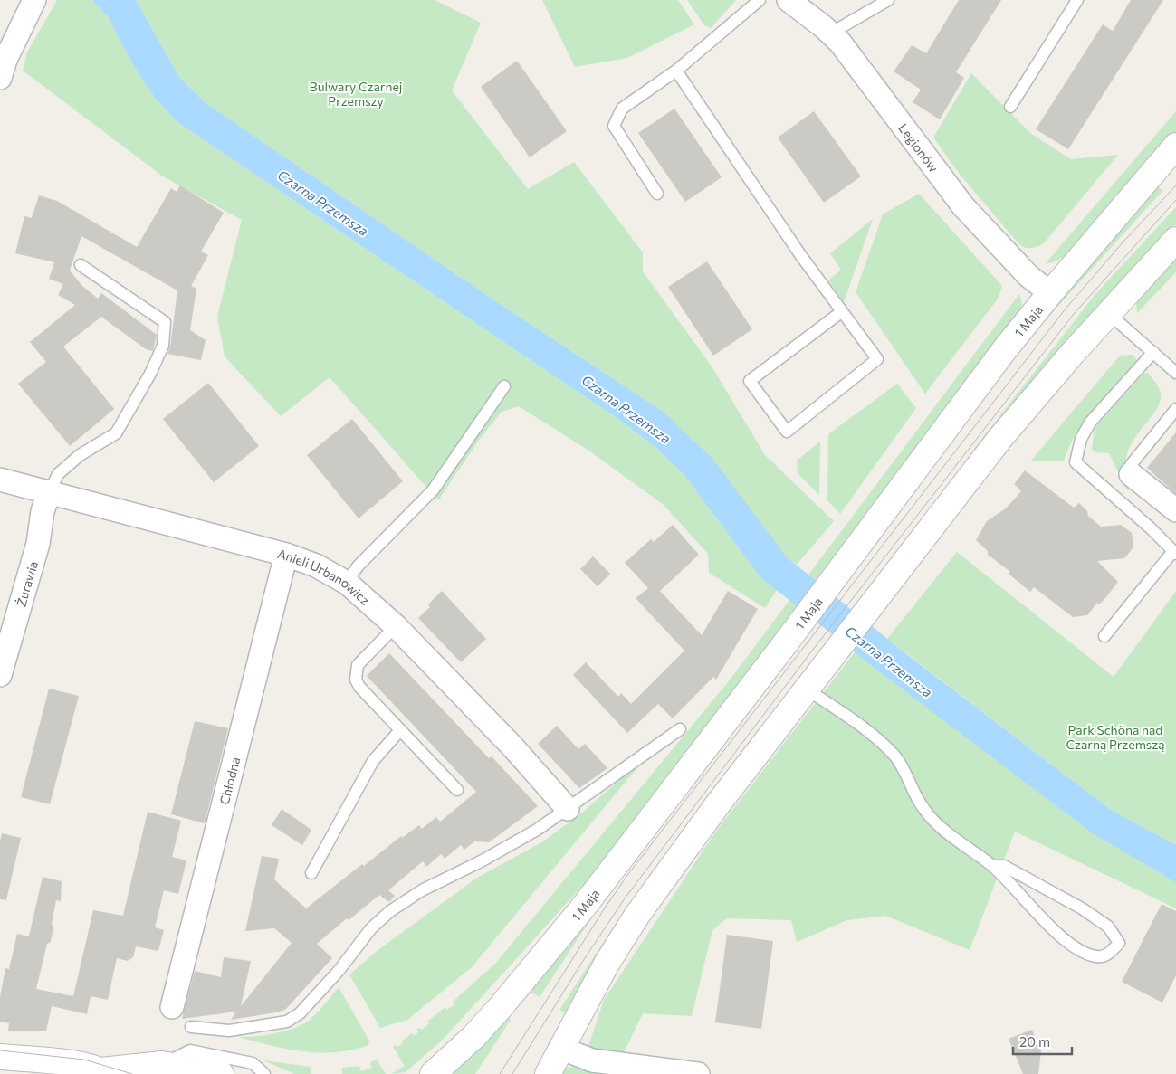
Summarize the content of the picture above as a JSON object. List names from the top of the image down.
{
  "streets": {
    "main road": ["1 Maja"],
    "street": [
      "Legionów",
      "Anieli Urbanowicz",
      "Żurawia",
      "Chłodna"
    ]
  },
  "crossings": [
    ["Legionów", "1 Maja"],
    ["Anieli Urbanowicz", "Żurawia"],
    ["Anieli Urbanowicz", "Chłodna"]
  ],
  "water": ["Czarna Przemsza"],
  "parks": ["Bulwary Czarnej Przemszy", "Park Schöna nad Czarną Przemszą"],
  "scale_bar": "20 m"
}
